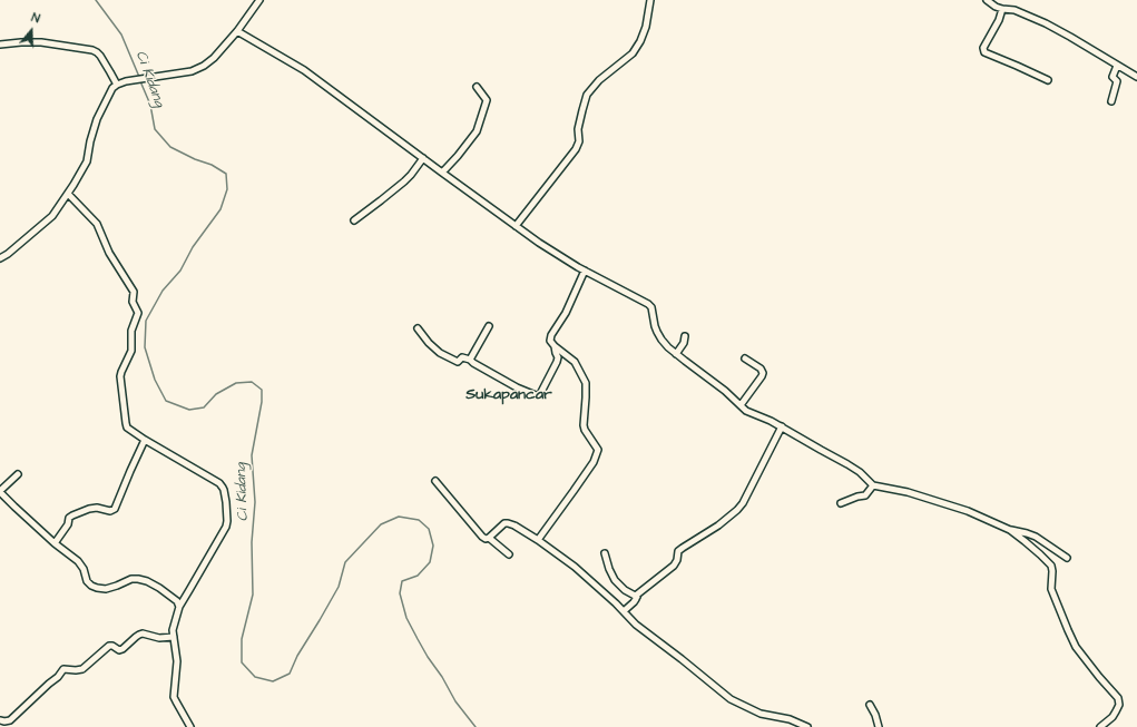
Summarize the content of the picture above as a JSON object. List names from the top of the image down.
{
  "districts": ["Sukapancar"],
  "water": ["Ci Kidang"],
  "north": "top"
}
